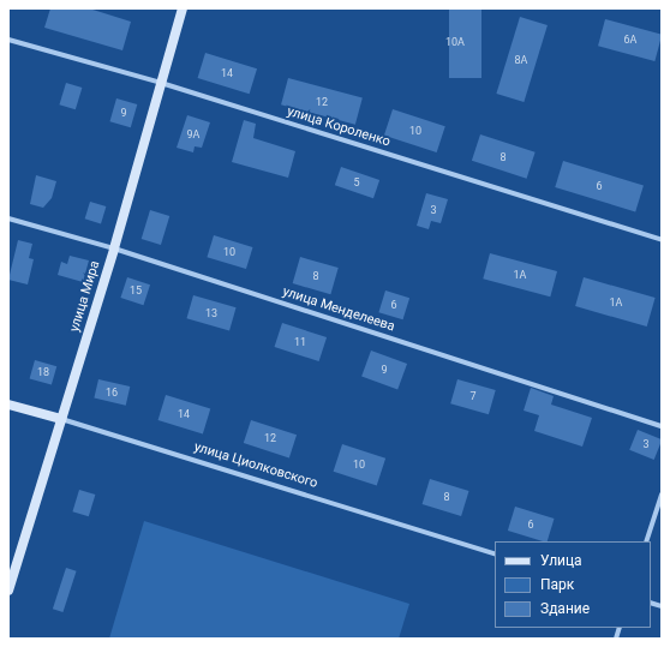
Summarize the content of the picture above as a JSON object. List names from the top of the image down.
{
  "streets": {
    "street": [
      "улица Короленко",
      "улица Мира",
      "улица Менделеева",
      "улица Циолковского"
    ]
  },
  "crossings": [
    ["улица Короленко", "улица Мира"],
    ["улица Мира", "улица Менделеева"],
    ["улица Мира", "улица Циолковского"]
  ],
  "house_numbers": [
    "6А",
    "10А",
    "8А",
    "14",
    "12",
    "9",
    "10",
    "9А",
    "8",
    "5",
    "6",
    "3",
    "10",
    "1А",
    "8",
    "15",
    "1А",
    "6",
    "13",
    "11",
    "9",
    "18",
    "16",
    "7",
    "14",
    "12",
    "3",
    "10",
    "8",
    "6"
  ],
  "legend": ["Улица", "Парк", "Здание"]
}
